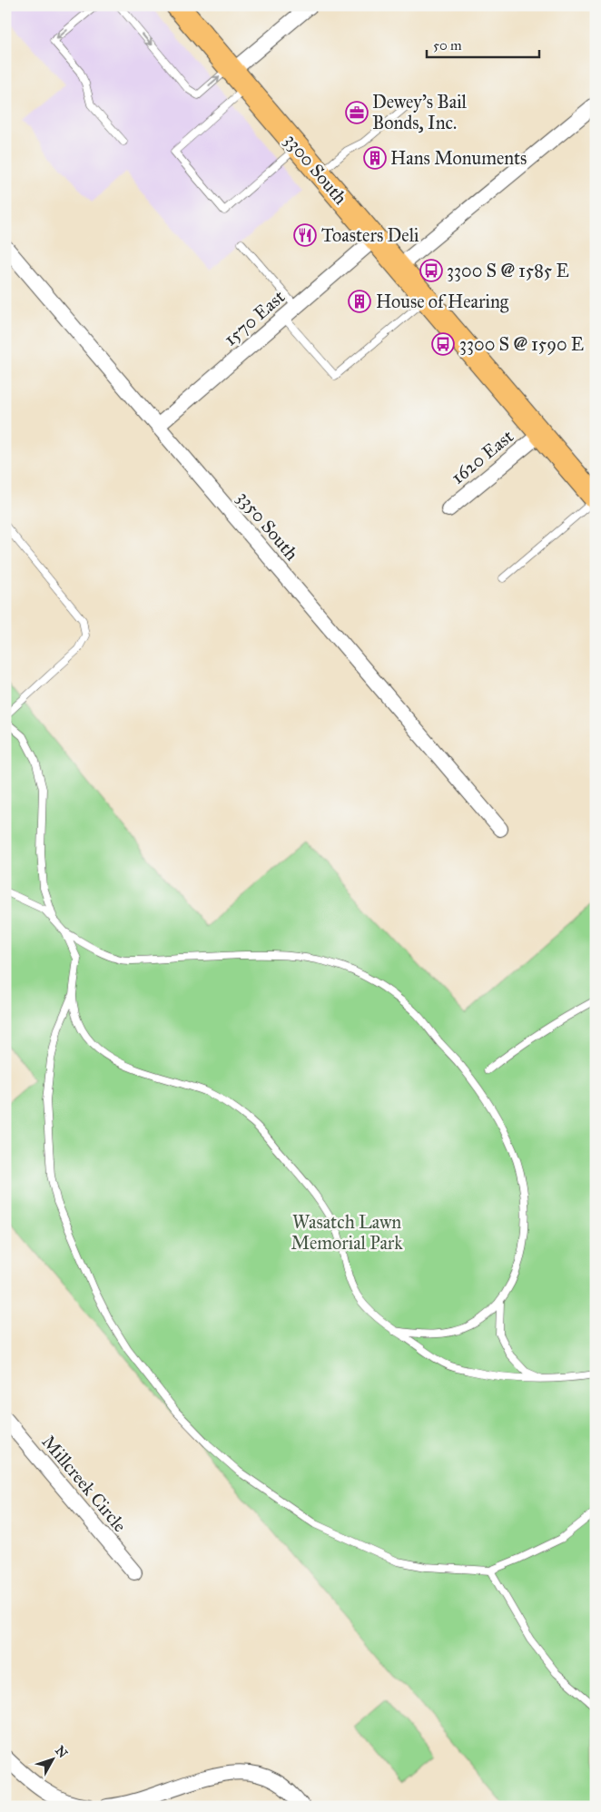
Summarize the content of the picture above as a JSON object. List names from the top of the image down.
{
  "streets": {
    "main road": ["3300 South"],
    "street": [
      "1570 East",
      "1620 East",
      "3350 South",
      "Millcreek Circle"
    ]
  },
  "crossings": [
    ["3300 South", "1570 East"],
    ["3300 South", "1620 East"],
    ["1570 East", "3350 South"]
  ],
  "parks": ["Wasatch Lawn Memorial Park"],
  "places": {
    "office": ["Dewey's Bail Bonds, Inc."],
    "building": ["Hans Monuments", "House of Hearing"],
    "restaurant": ["Toasters Deli"],
    "bus stop": ["3300 S @ 1585 E", "3300 S @ 1590 E"]
  },
  "scale_bar": "50 m",
  "north": "top right"
}
